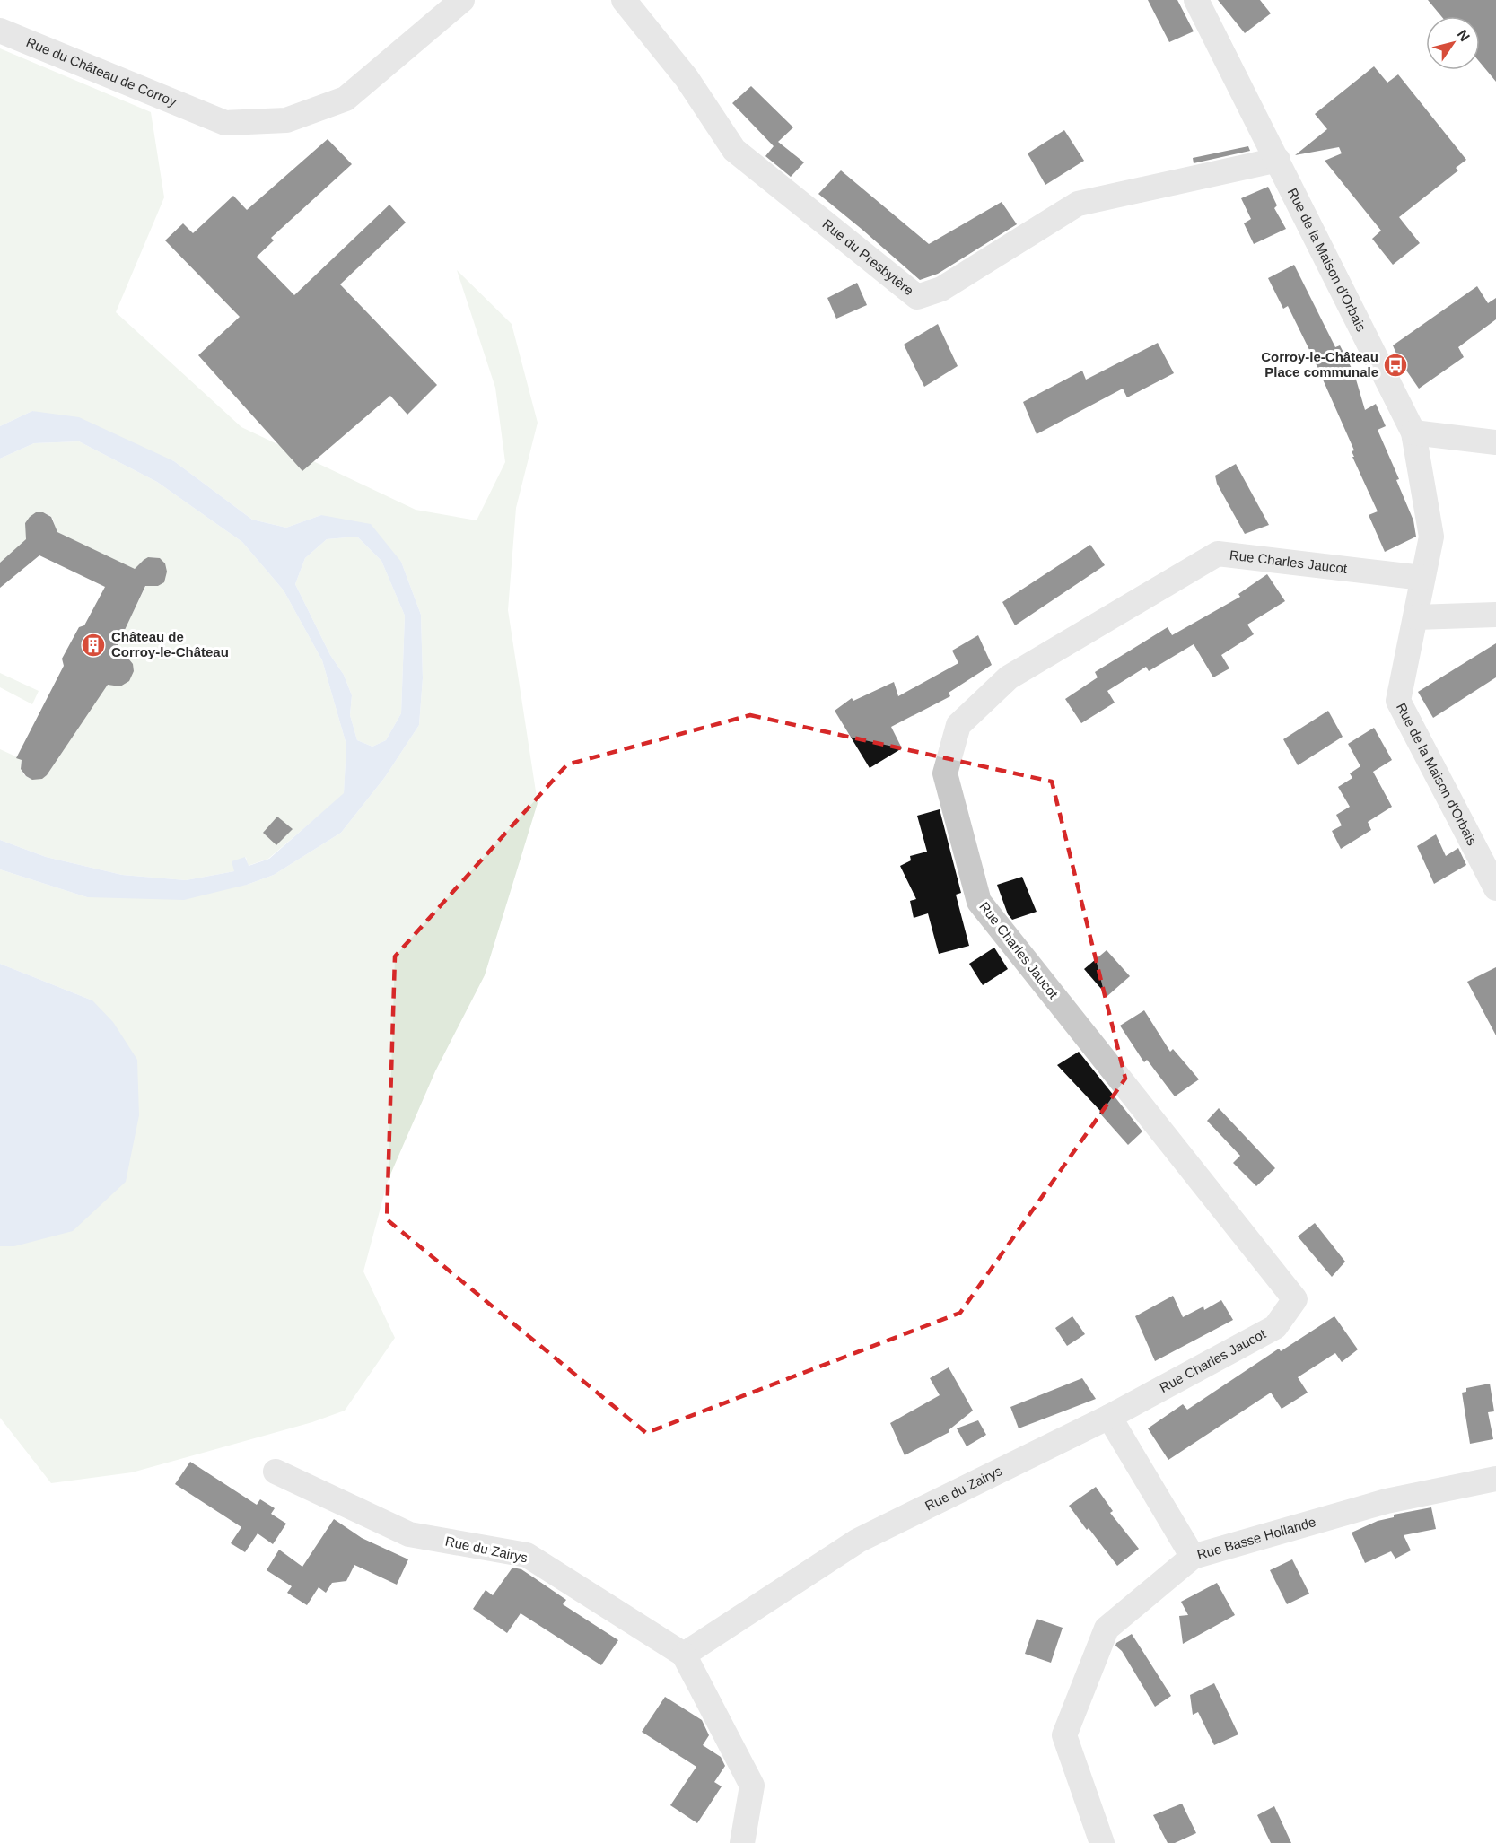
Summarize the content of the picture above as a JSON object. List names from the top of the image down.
{
  "streets": {
    "street": [
      "Rue du Château de Corroy",
      "Rue du Presbytère",
      "Rue de la Maison d'Orbais",
      "Rue Charles Jaucot",
      "Rue du Zairys",
      "Rue Basse Hollande"
    ]
  },
  "crossings": [
    ["Rue du Presbytère", "Rue de la Maison d'Orbais"],
    ["Rue de la Maison d'Orbais", "Rue Charles Jaucot"],
    ["Rue Charles Jaucot", "Rue du Zairys"]
  ],
  "places": {
    "bus stop": ["Corroy-le-Château Place communale"],
    "building": ["Château de Corroy-le-Château"]
  },
  "north": "top right"
}
